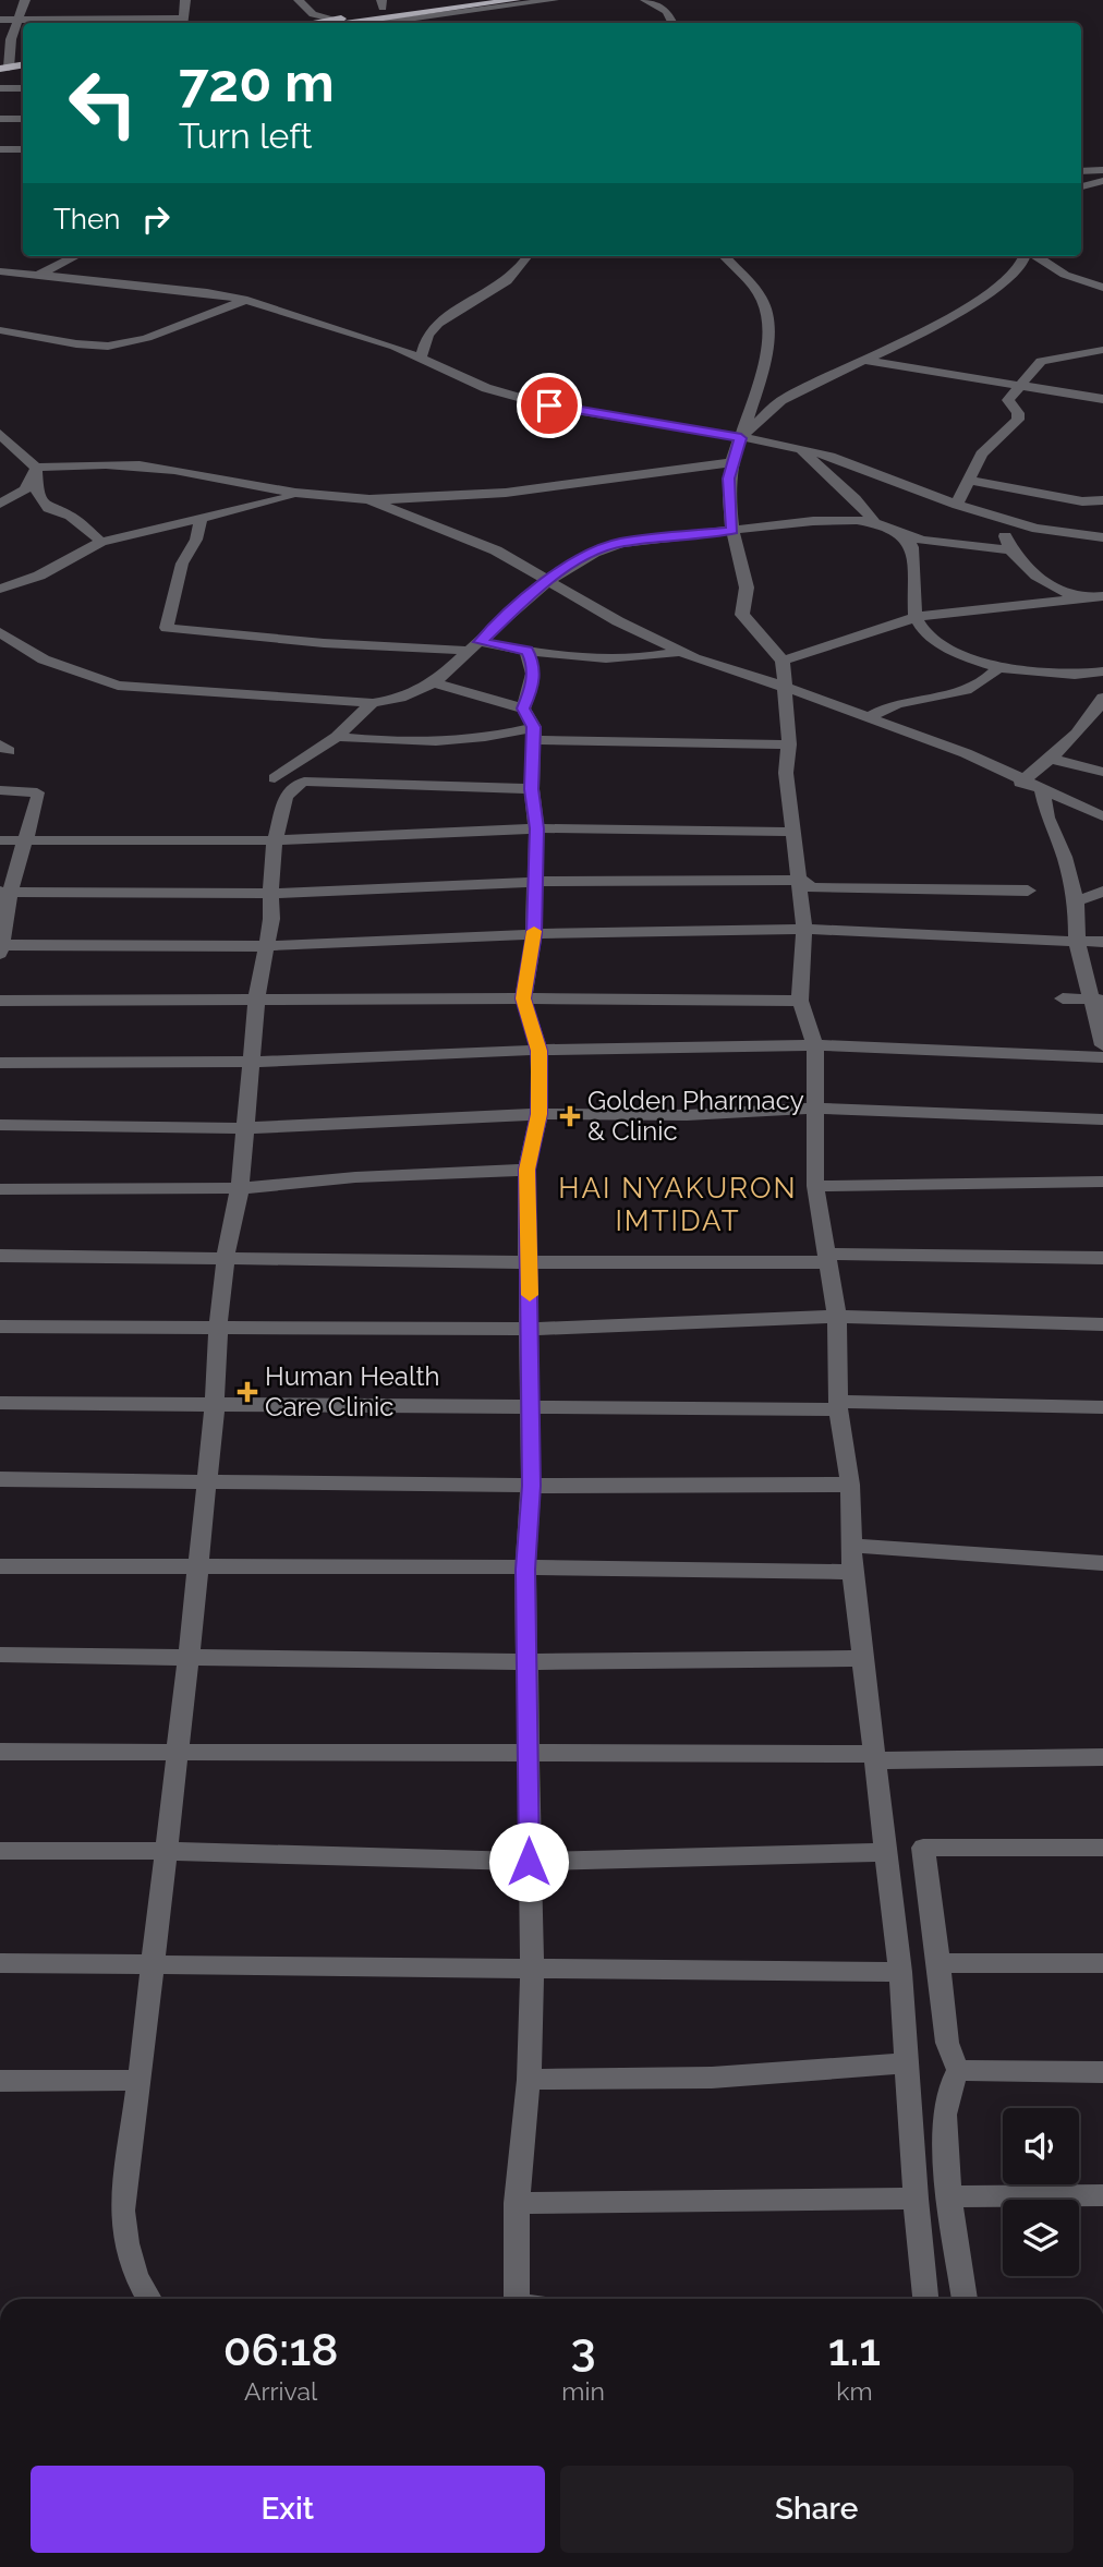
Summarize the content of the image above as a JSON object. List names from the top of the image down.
{
  "districts": ["HAI NYAKURON IMTIDAT"],
  "places": {
    "health": ["Golden Pharmacy & Clinic", "Human Health Care Clinic"]
  },
  "page": {
    "turn": ["720 m", "Turn left"],
    "then": "Then",
    "eta": [
      "06:18",
      "Arrival",
      "3",
      "min",
      "1.1",
      "km"
    ],
    "buttons": ["Exit", "Share"]
  }
}
